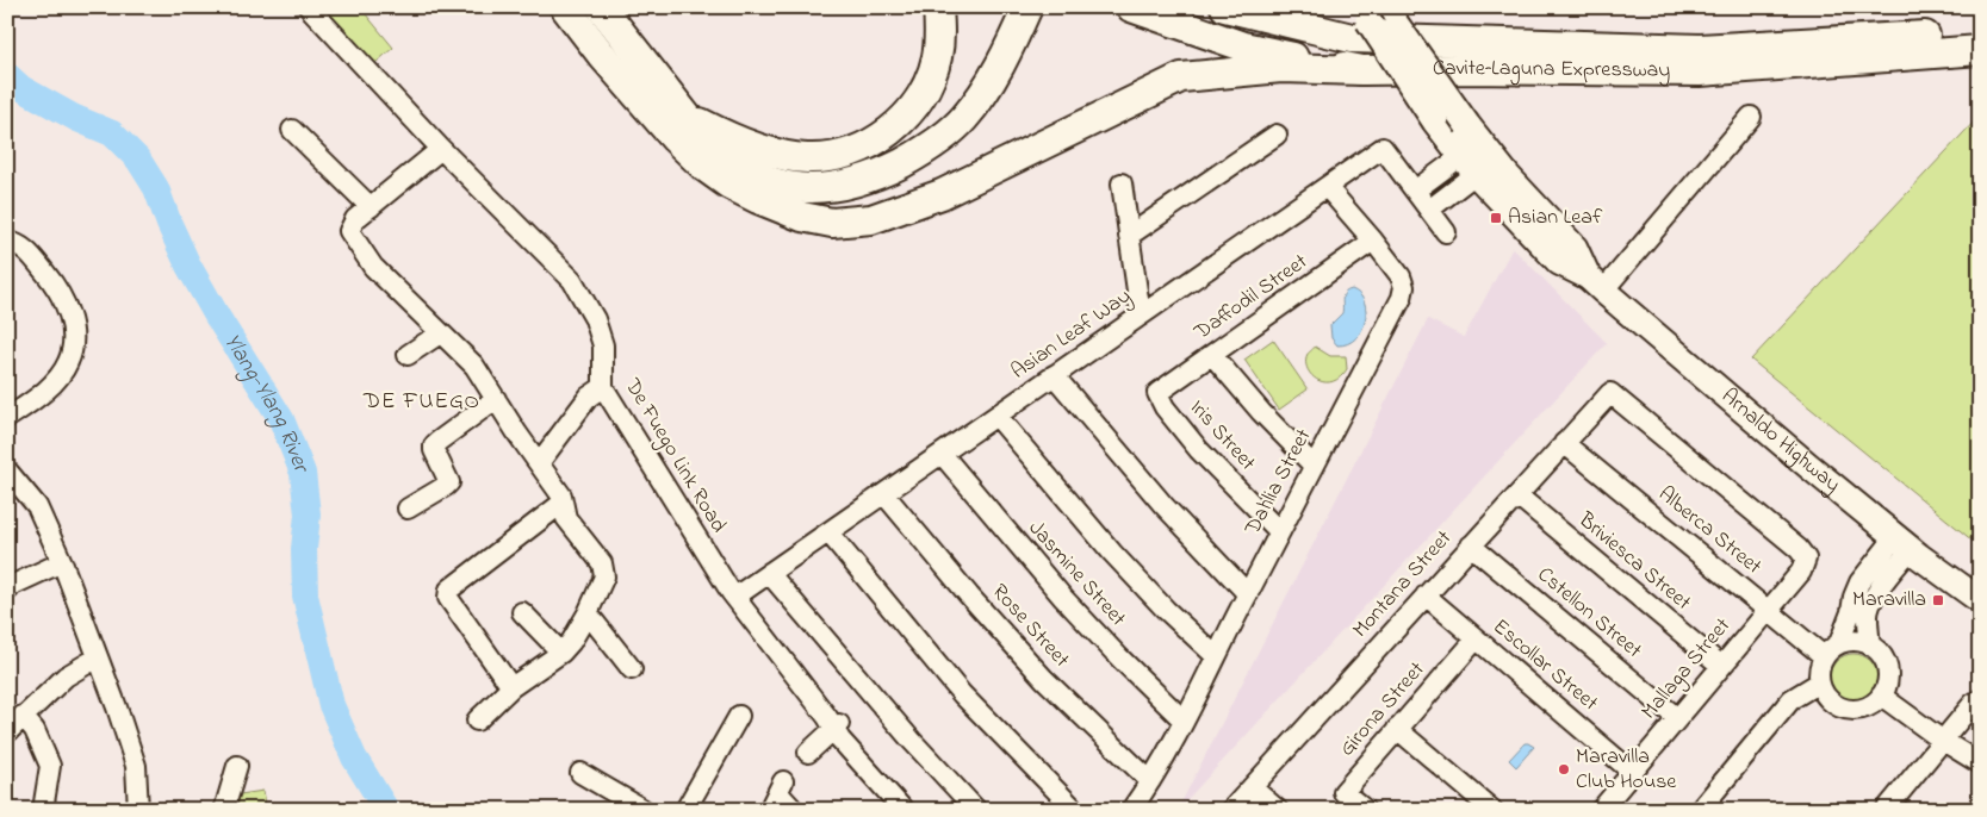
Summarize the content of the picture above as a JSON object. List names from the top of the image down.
{
  "streets": {
    "highway": ["Cavite–Laguna Expressway"],
    "main road": ["Arnaldo Highway"],
    "street": [
      "Daffodil Street",
      "Asian Leaf Way",
      "Iris Street",
      "De Fuego Link Road",
      "Dahlia Street",
      "Alberca Street",
      "Briviesca Street",
      "Jasmine Street",
      "Montana Street",
      "Cstellon Street",
      "Rose Street",
      "Escollar Street",
      "Mallaga Street",
      "Girona Street"
    ]
  },
  "crossings": [
    ["Cavite–Laguna Expressway", "Arnaldo Highway"],
    ["Daffodil Street", "Iris Street"],
    ["Daffodil Street", "Dahlia Street"],
    ["Asian Leaf Way", "Dahlia Street"],
    ["Asian Leaf Way", "Jasmine Street"],
    ["Asian Leaf Way", "Rose Street"],
    ["Iris Street", "Dahlia Street"],
    ["Dahlia Street", "Jasmine Street"],
    ["Dahlia Street", "Rose Street"],
    ["Alberca Street", "Montana Street"],
    ["Alberca Street", "Mallaga Street"],
    ["Briviesca Street", "Montana Street"],
    ["Briviesca Street", "Mallaga Street"],
    ["Montana Street", "Cstellon Street"],
    ["Montana Street", "Escollar Street"],
    ["Montana Street", "Mallaga Street"],
    ["Cstellon Street", "Mallaga Street"],
    ["Escollar Street", "Mallaga Street"],
    ["Escollar Street", "Girona Street"]
  ],
  "districts": ["DE FUEGO"],
  "water": ["Ylang-Ylang River"],
  "places": {
    "transit": ["Asian Leaf", "Maravilla"],
    "other": ["Maravilla Club House"]
  }
}
